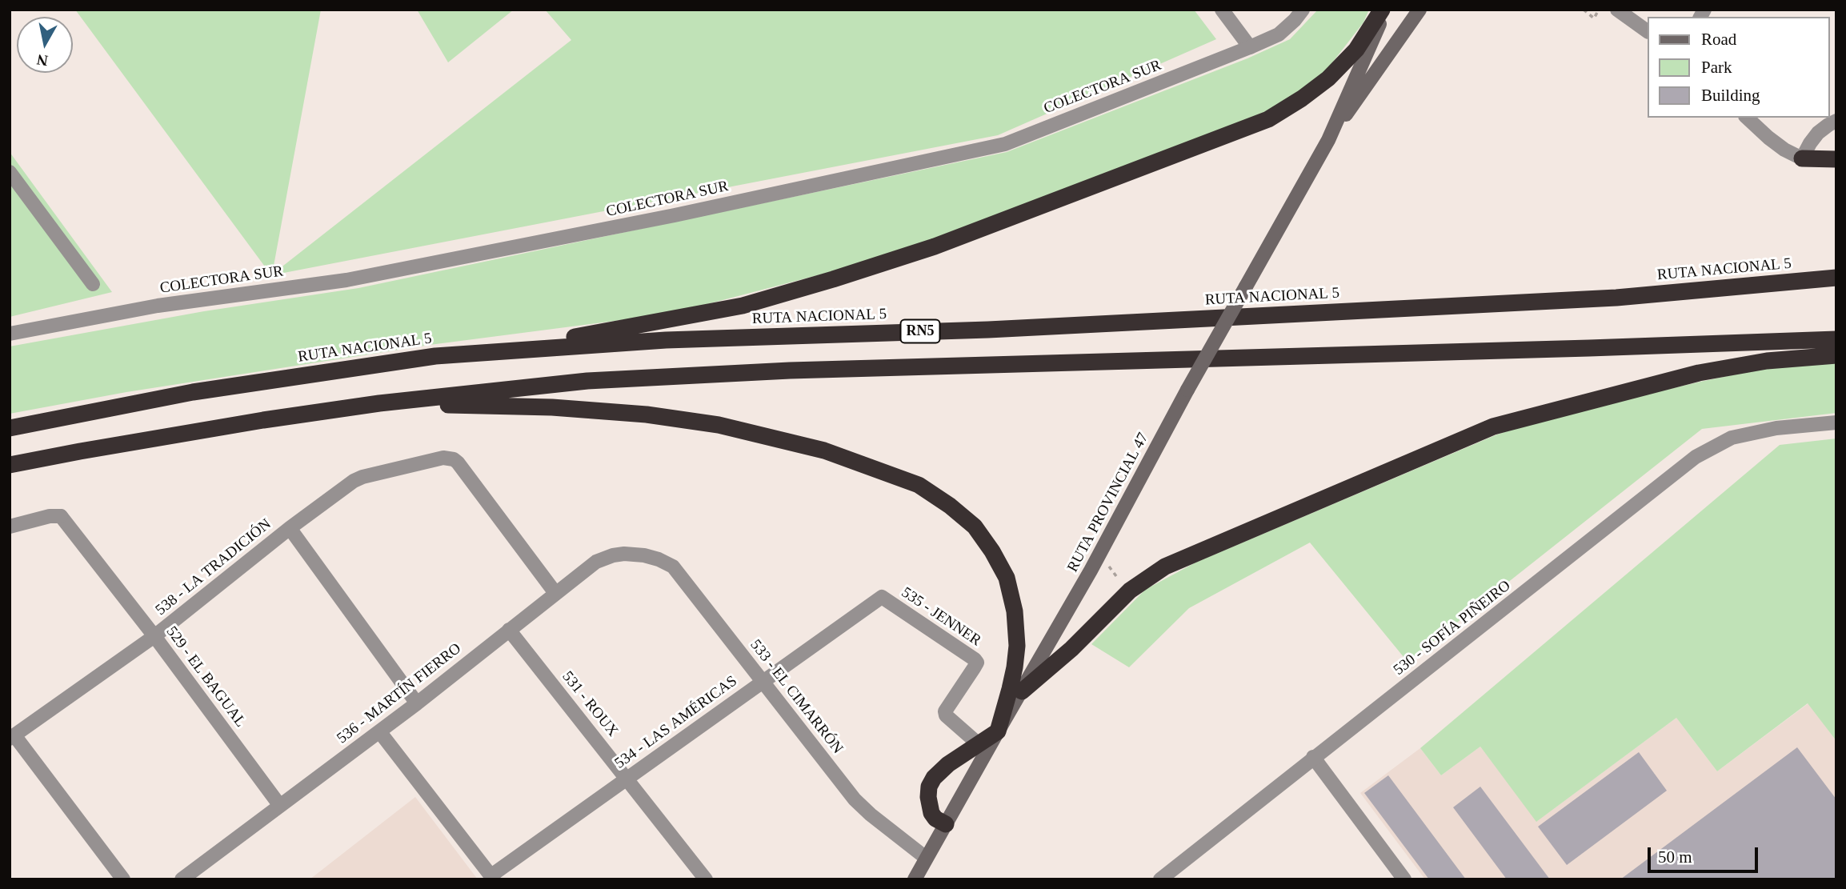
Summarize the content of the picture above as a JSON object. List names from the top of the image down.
{
  "streets": {
    "highway": ["RUTA NACIONAL 5", "RN5"],
    "main road": ["RUTA PROVINCIAL 47"],
    "street": [
      "COLECTORA SUR",
      "538 - LA TRADICIÓN",
      "535 - JENNER",
      "530 - SOFÍA PIÑEIRO",
      "529 - EL BAGUAL",
      "536 - MARTÍN FIERRO",
      "533 - EL CIMARRÓN",
      "531 - ROUX",
      "534 - LAS AMÉRICAS"
    ]
  },
  "crossings": [
    ["RUTA PROVINCIAL 47", "533 - EL CIMARRÓN"],
    ["538 - LA TRADICIÓN", "529 - EL BAGUAL"],
    ["538 - LA TRADICIÓN", "536 - MARTÍN FIERRO"],
    ["535 - JENNER", "534 - LAS AMÉRICAS"],
    ["529 - EL BAGUAL", "536 - MARTÍN FIERRO"],
    ["536 - MARTÍN FIERRO", "533 - EL CIMARRÓN"],
    ["536 - MARTÍN FIERRO", "531 - ROUX"],
    ["533 - EL CIMARRÓN", "534 - LAS AMÉRICAS"],
    ["531 - ROUX", "534 - LAS AMÉRICAS"]
  ],
  "legend": ["Road", "Park", "Building"],
  "scale_bar": "50 m",
  "north": "bottom"
}
